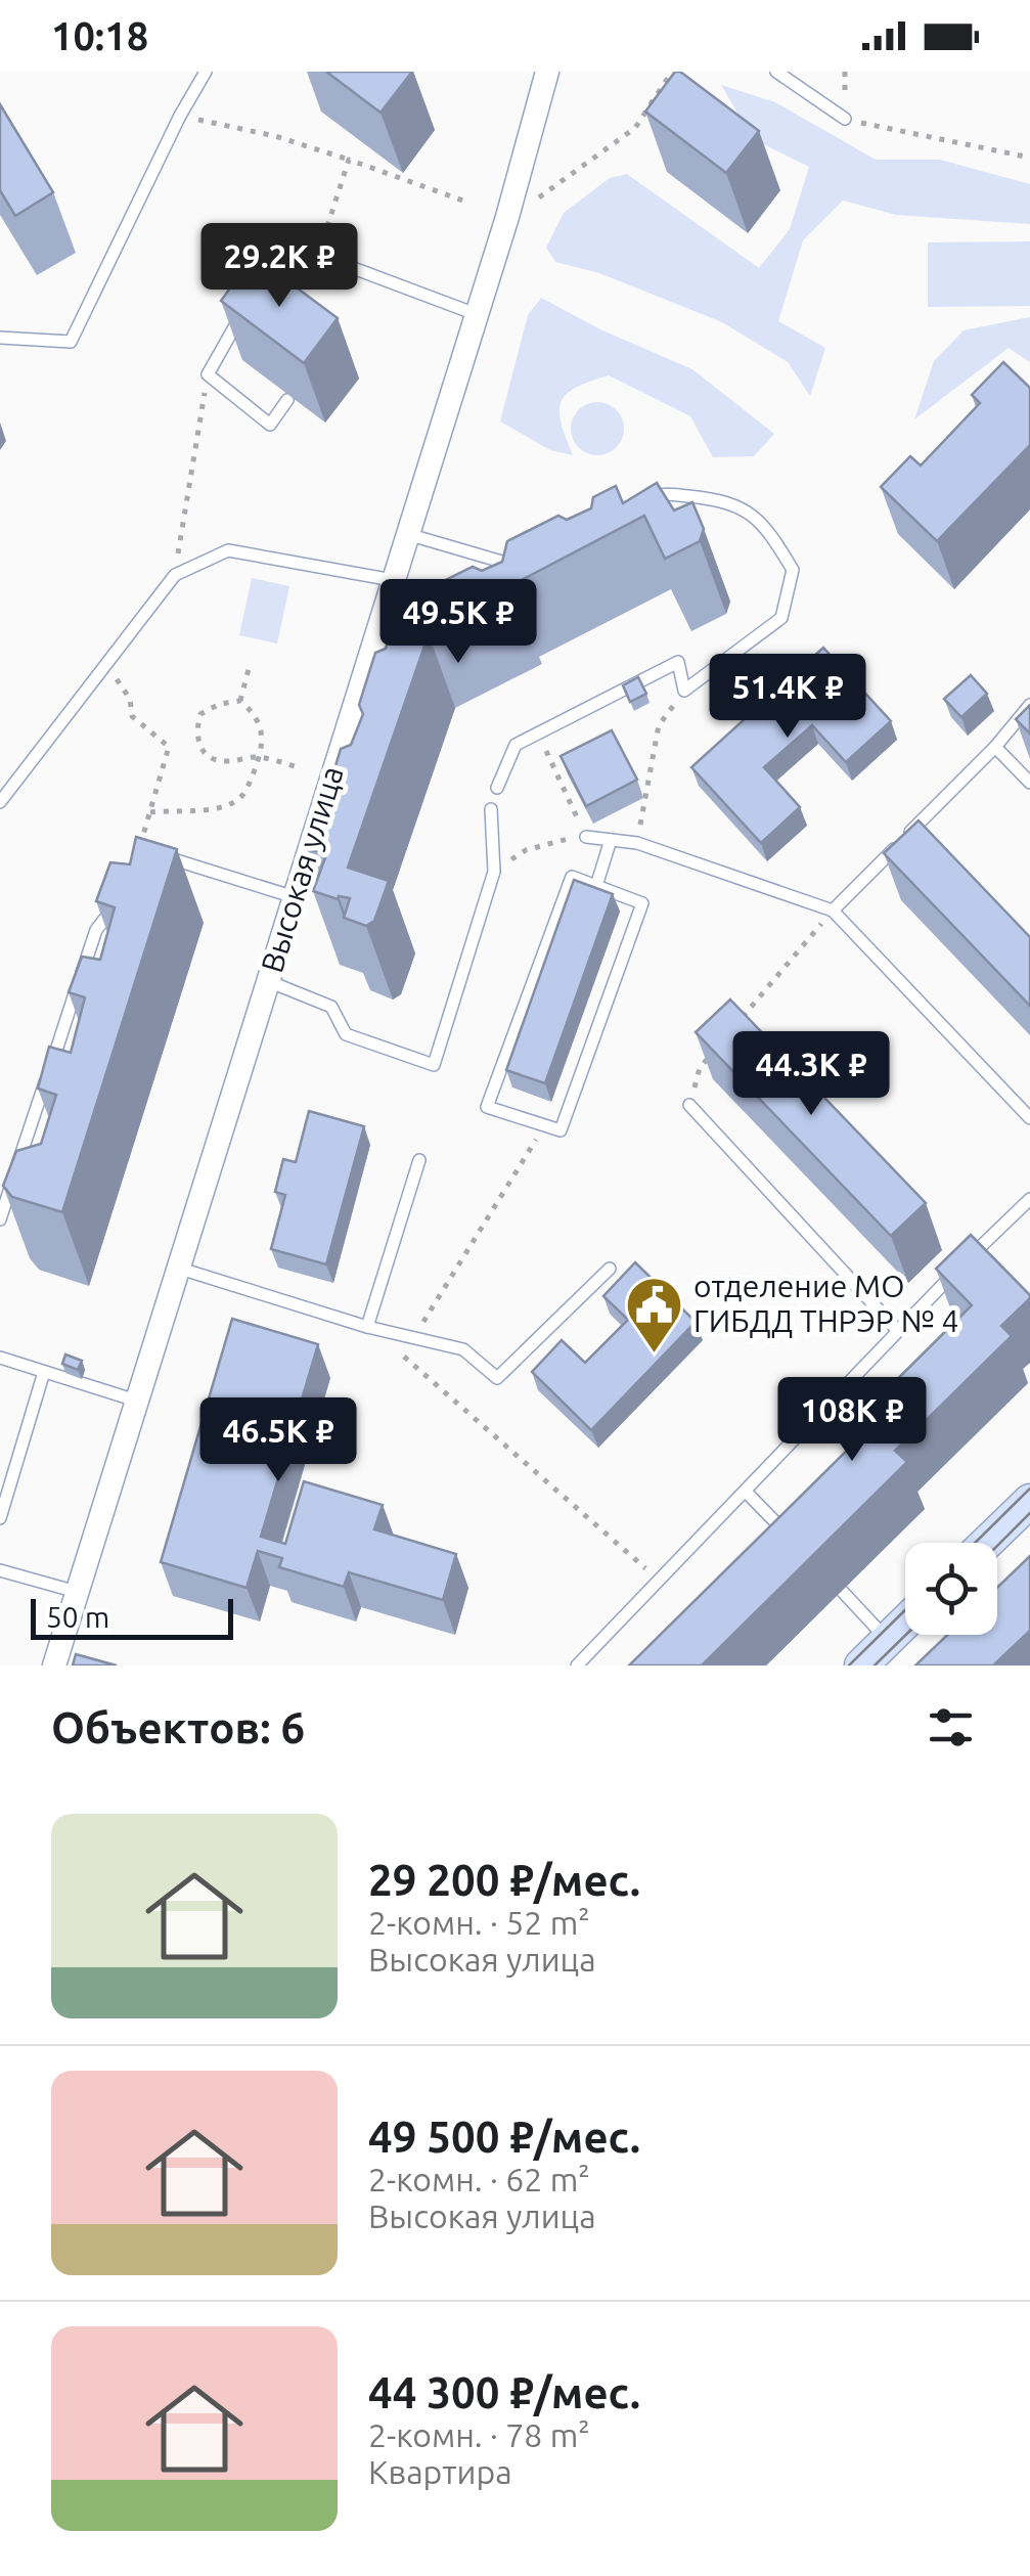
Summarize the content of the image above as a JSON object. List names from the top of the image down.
{
  "streets": {
    "street": ["Высокая улица"]
  },
  "places": {
    "public building": ["отделение МО ГИБДД ТНРЭР № 4"]
  },
  "scale_bar": "50 m",
  "page": {
    "status": "10:18",
    "price": [
      "29.2K ₽",
      "49.5K ₽",
      "51.4K ₽",
      "44.3K ₽",
      "108K ₽",
      "46.5K ₽"
    ],
    "scale": "50 m",
    "heading": "Объектов: 6",
    "list": [
      {
        "name": "29 200 ₽/мес.",
        "note": "2-комн. · 52 m² · Высокая улица"
      },
      {
        "name": "49 500 ₽/мес.",
        "note": "2-комн. · 62 m² · Высокая улица"
      },
      {
        "name": "44 300 ₽/мес.",
        "note": "2-комн. · 78 m² · Квартира"
      }
    ]
  }
}
